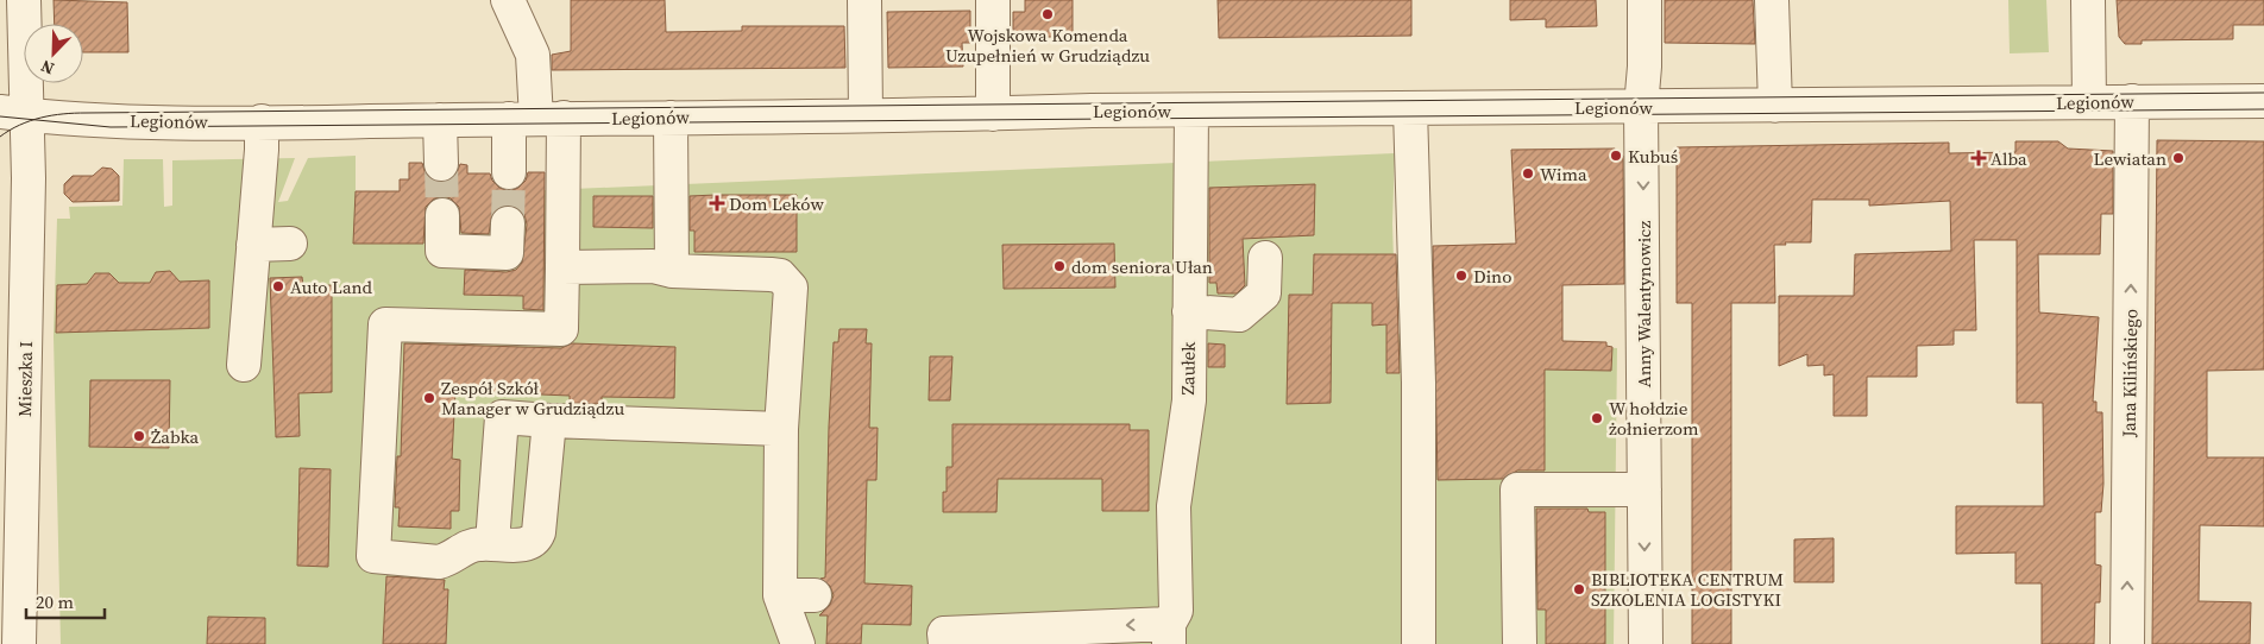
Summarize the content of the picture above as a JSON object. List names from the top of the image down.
{
  "streets": {
    "street": [
      "Legionów",
      "Anny Walentynowicz",
      "Zaułek",
      "Jana Kilińskiego",
      "Mieszka I"
    ]
  },
  "crossings": [
    ["Legionów", "Anny Walentynowicz"],
    ["Legionów", "Zaułek"],
    ["Legionów", "Jana Kilińskiego"],
    ["Legionów", "Mieszka I"]
  ],
  "one_way": ["Jana Kilińskiego"],
  "places": {
    "other": [
      "Wojskowa Komenda Uzupełnień w Grudziądzu",
      "Kubuś",
      "Lewiatan",
      "Wima",
      "dom seniora Ułan",
      "Dino",
      "Auto Land",
      "Zespół Szkół Manager w Grudziądzu",
      "W hołdzie żołnierzom",
      "Żabka",
      "BIBLIOTEKA CENTRUM SZKOLENIA LOGISTYKI"
    ],
    "health": ["Alba", "Dom Leków"]
  },
  "scale_bar": "20 m",
  "north": "bottom left"
}
